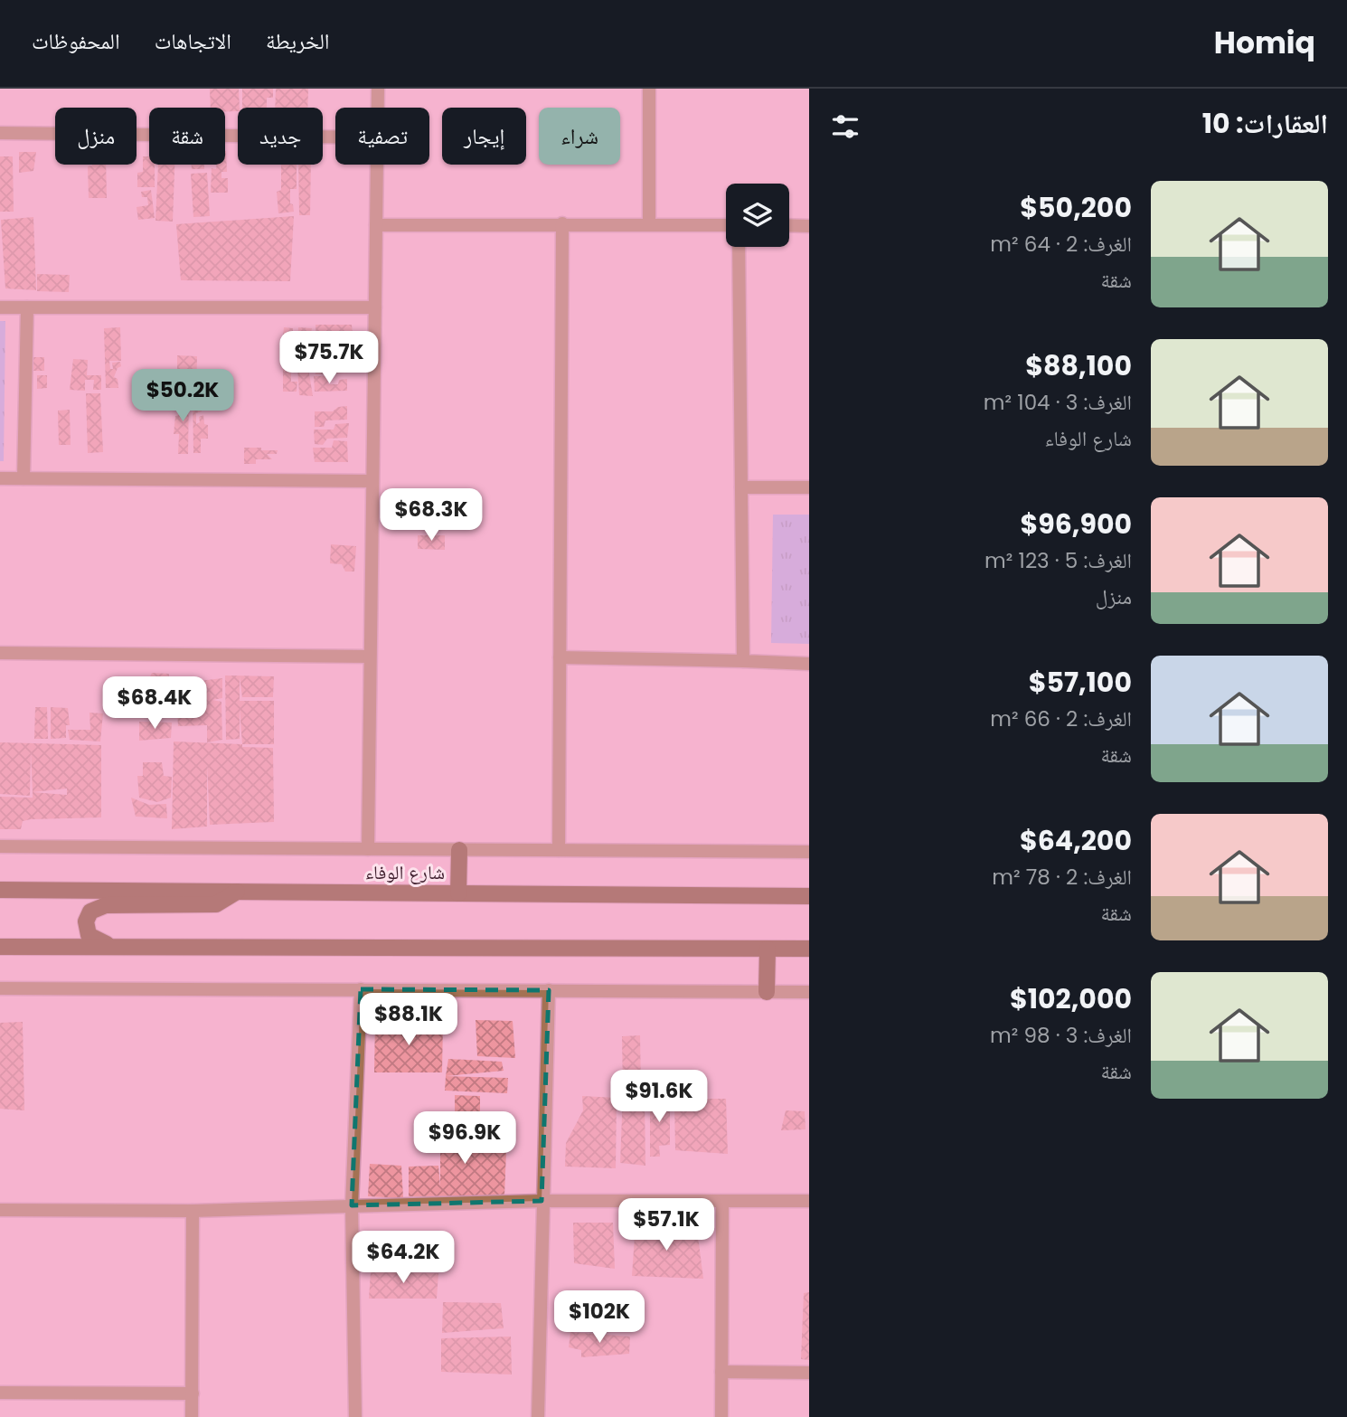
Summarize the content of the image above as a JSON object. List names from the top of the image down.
{
  "streets": {
    "main road": ["شارع الوفاء"]
  },
  "page": {
    "header": "Homiq",
    "nav": ["الخريطة", "الاتجاهات", "المحفوظات"],
    "heading": "العقارات: 10",
    "chip": [
      "شراء",
      "إيجار",
      "تصفية",
      "جديد",
      "شقة",
      "منزل"
    ],
    "list": [
      {
        "name": "$50,200",
        "note": "الغرف: 2 · 64 m² · شقة"
      },
      {
        "name": "$88,100",
        "note": "الغرف: 3 · 104 m² · شارع الوفاء"
      },
      {
        "name": "$96,900",
        "note": "الغرف: 5 · 123 m² · منزل"
      },
      {
        "name": "$57,100",
        "note": "الغرف: 2 · 66 m² · شقة"
      },
      {
        "name": "$64,200",
        "note": "الغرف: 2 · 78 m² · شقة"
      },
      {
        "name": "$102,000",
        "note": "الغرف: 3 · 98 m² · شقة"
      }
    ],
    "price": [
      "$75.7K",
      "$50.2K",
      "$68.3K",
      "$68.4K",
      "$88.1K",
      "$91.6K",
      "$96.9K",
      "$57.1K",
      "$64.2K",
      "$102K"
    ]
  }
}
